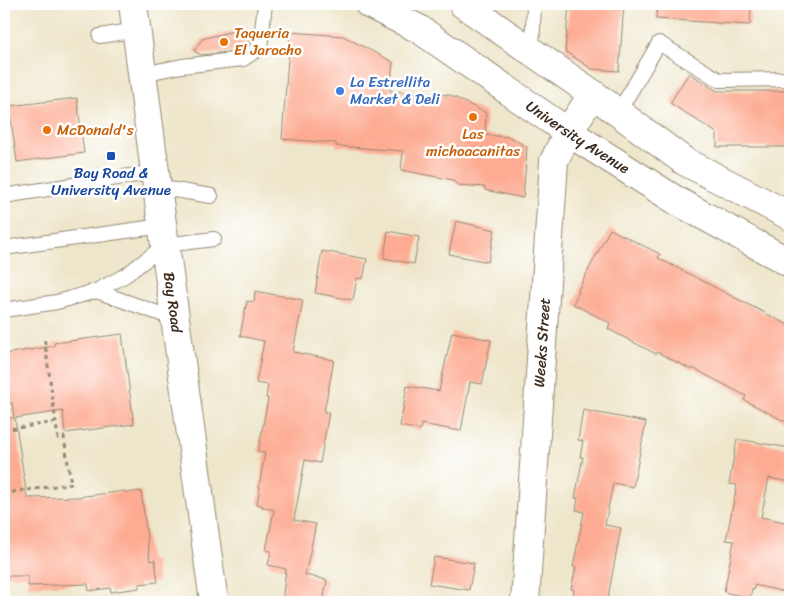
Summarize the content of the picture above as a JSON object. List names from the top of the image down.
{
  "streets": {
    "main road": ["University Avenue", "Bay Road", "Weeks Street"]
  },
  "crossings": [
    ["University Avenue", "Weeks Street"]
  ],
  "places": {
    "other": [
      "Taqueria El Jarocho",
      "La Estrellita Market & Deli",
      "Las michoacanitas",
      "McDonald's"
    ],
    "transit": ["Bay Road & University Avenue"]
  }
}
